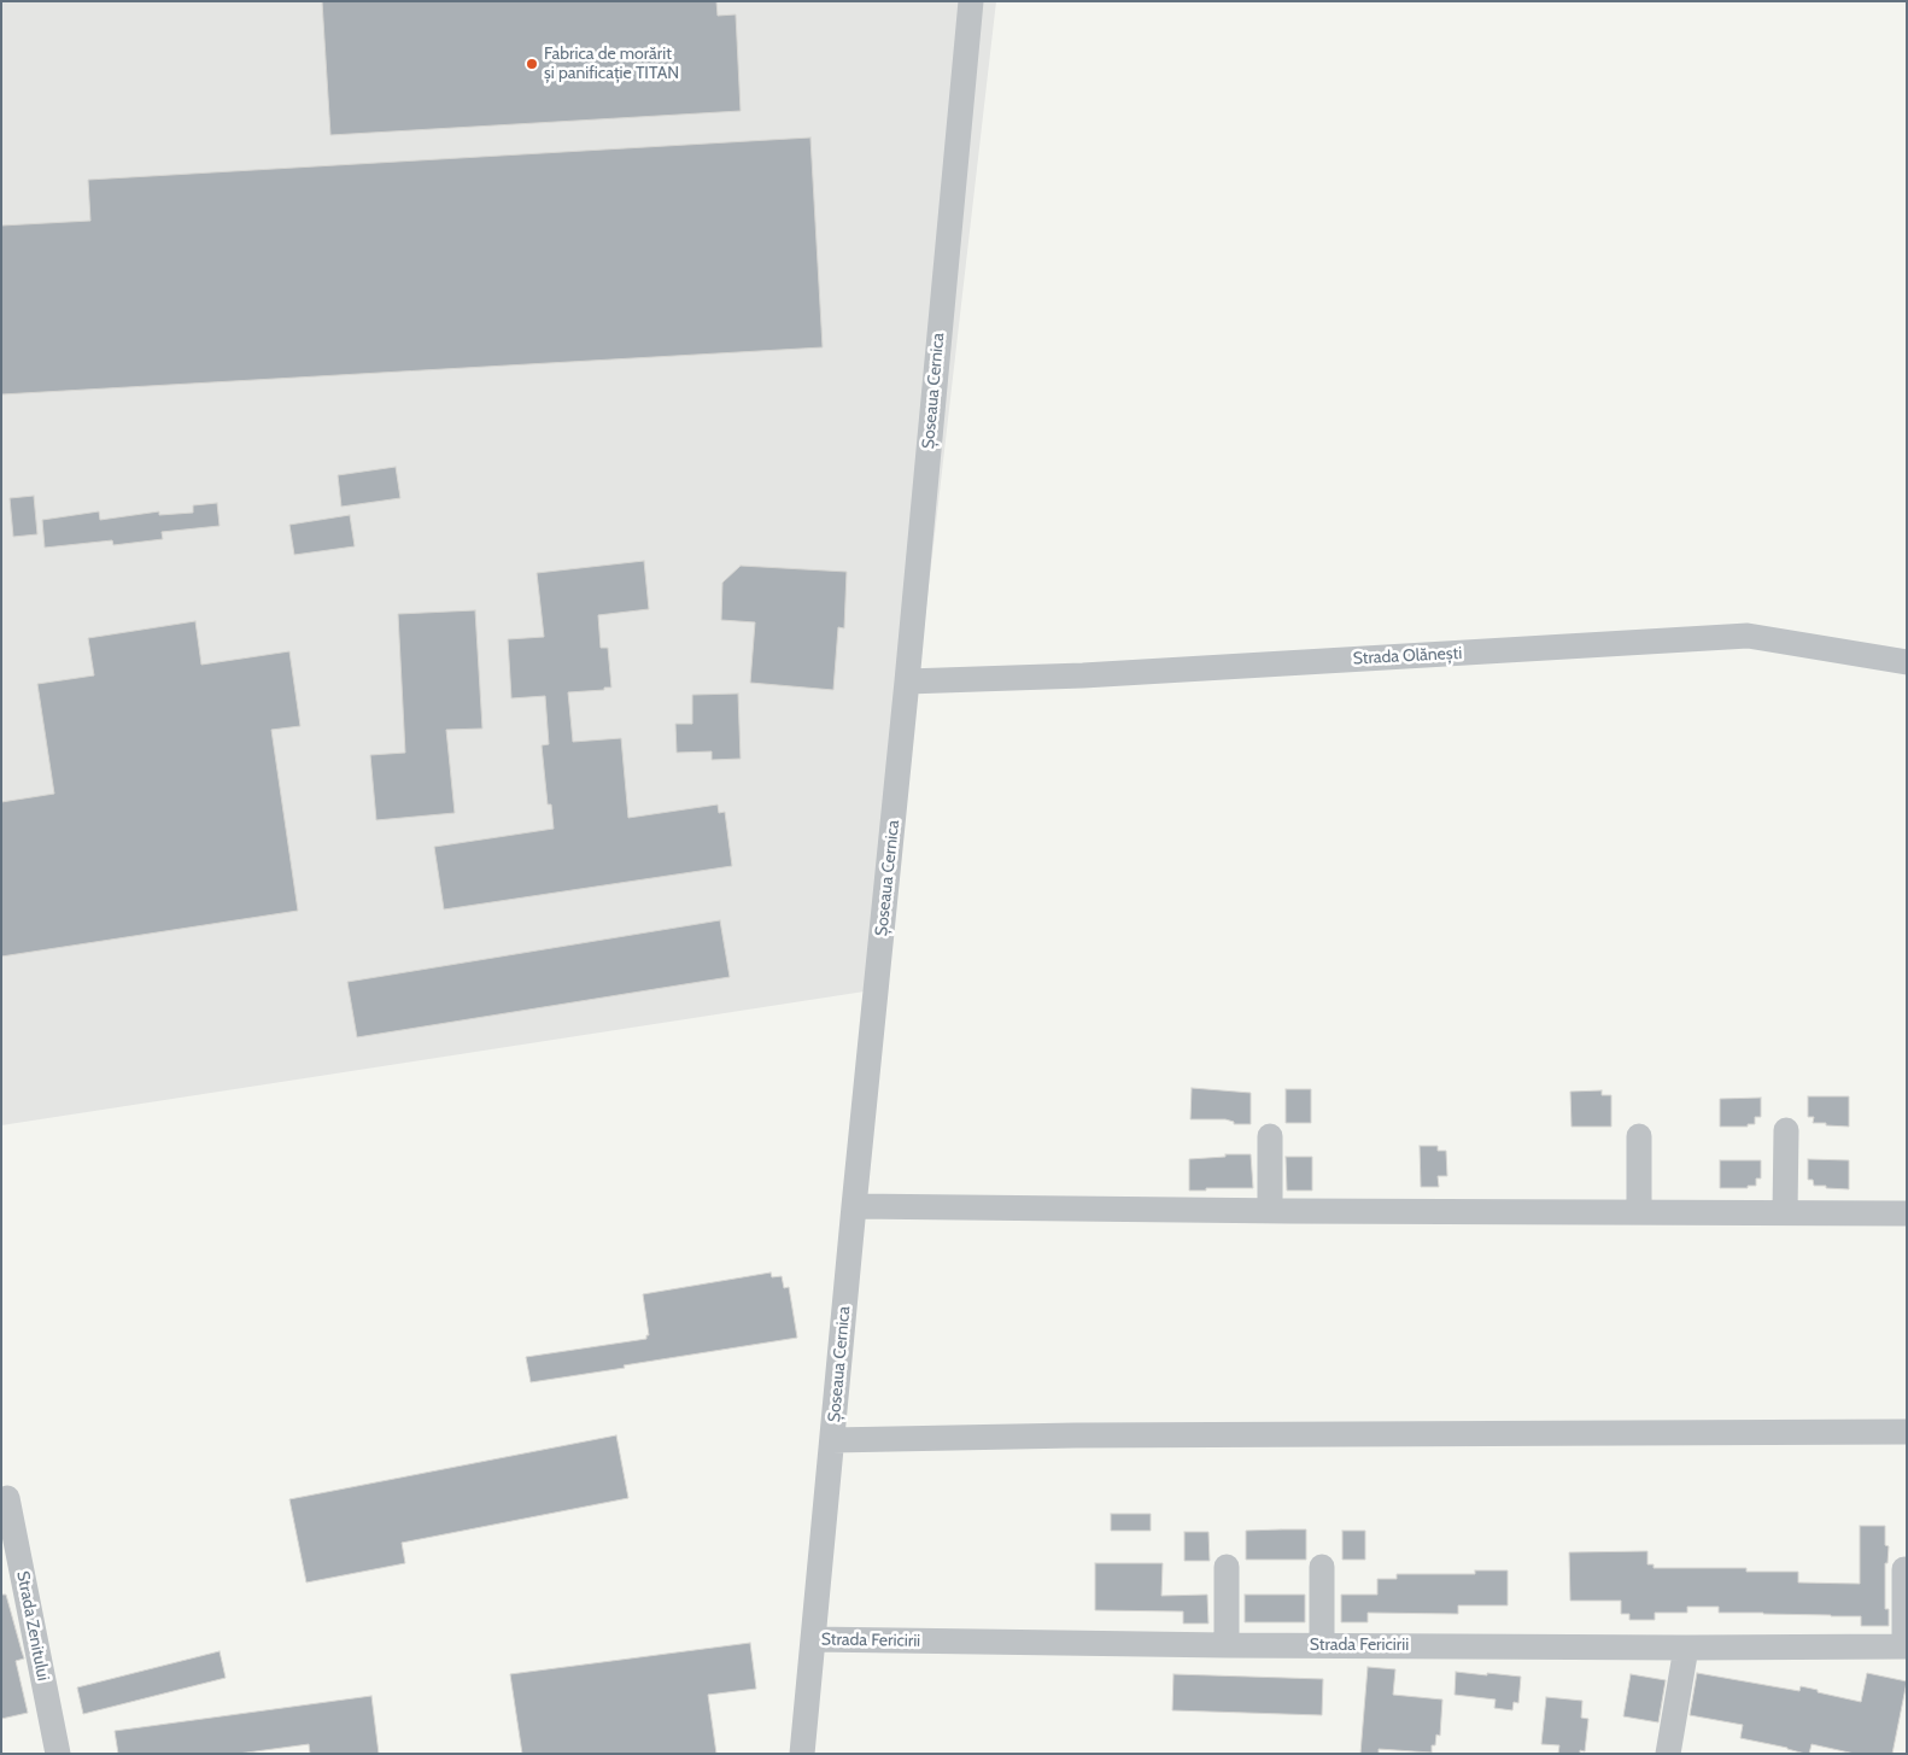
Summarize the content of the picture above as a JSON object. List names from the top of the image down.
{
  "streets": {
    "street": [
      "Șoseaua Cernica",
      "Strada Olănești",
      "Strada Zenitului",
      "Strada Fericirii"
    ]
  },
  "crossings": [
    ["Șoseaua Cernica", "Strada Olănești"],
    ["Șoseaua Cernica", "Strada Fericirii"]
  ],
  "places": ["Fabrica de morărit și panificație TITAN"]
}
